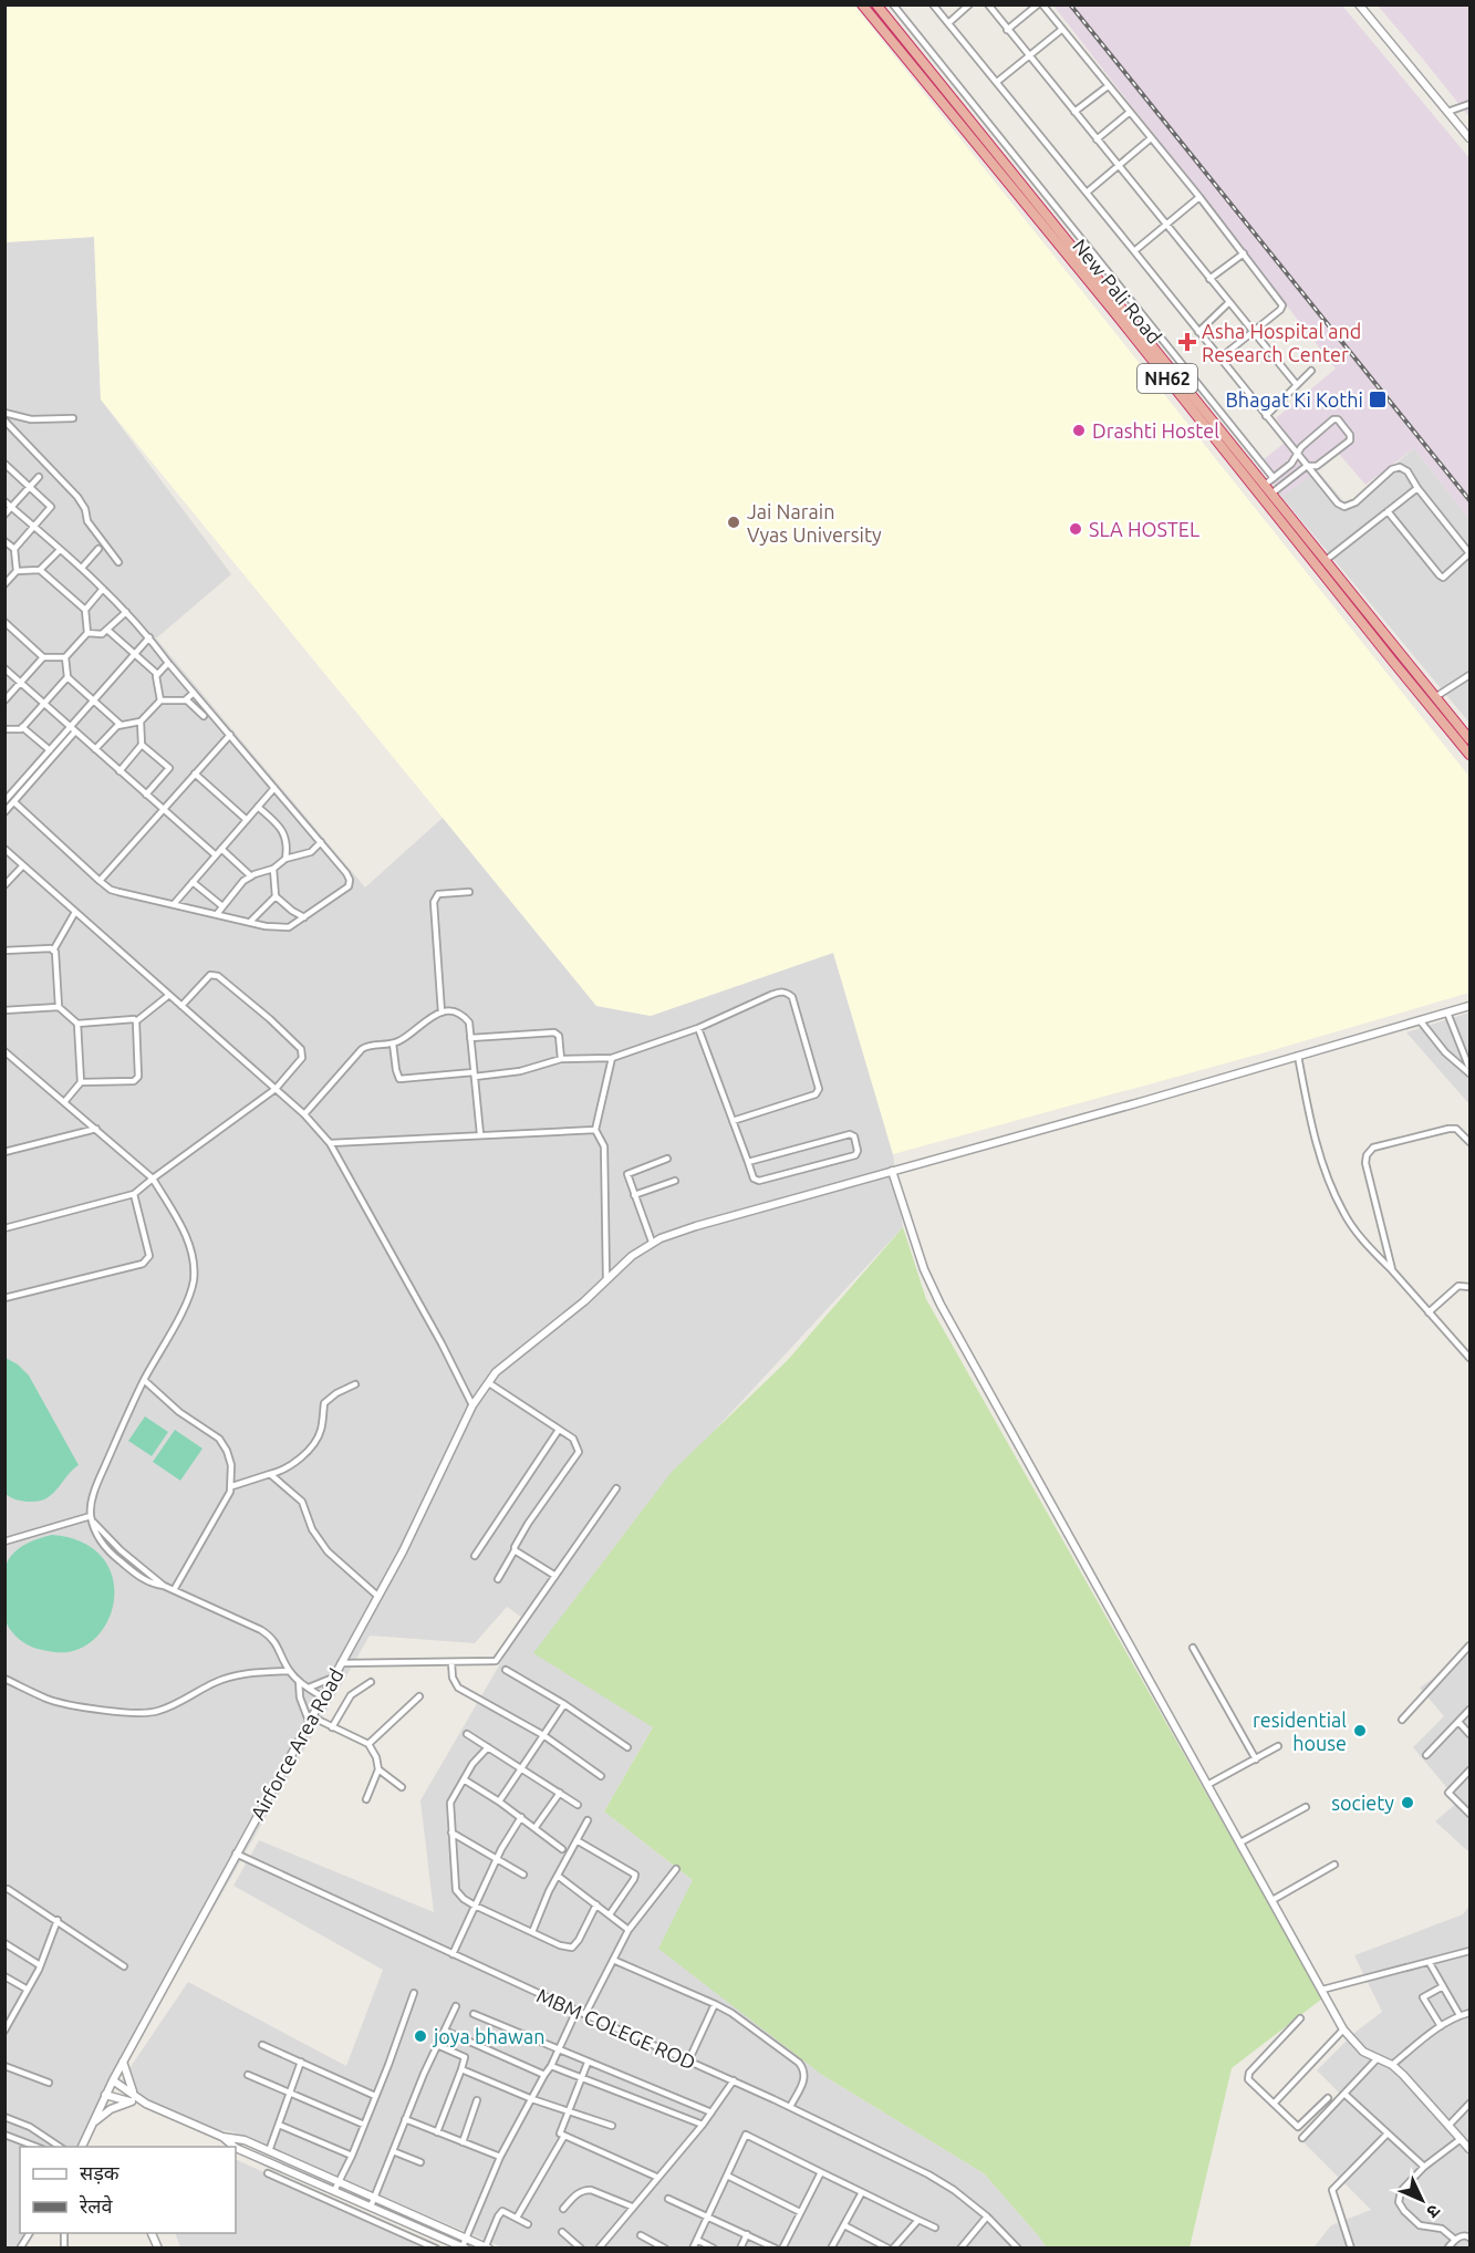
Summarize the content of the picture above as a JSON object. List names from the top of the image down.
{
  "streets": {
    "highway": ["New Pali Road", "NH62"],
    "street": ["Airforce Area Road", "MBM COLEGE ROD"]
  },
  "crossings": [
    ["Airforce Area Road", "MBM COLEGE ROD"]
  ],
  "places": {
    "health": ["Asha Hospital and Research Center"],
    "transit": ["Bhagat Ki Kothi"],
    "other": [
      "Drashti Hostel",
      "Jai Narain Vyas University",
      "SLA HOSTEL",
      "residential house",
      "society",
      "joya bhawan"
    ]
  },
  "legend": ["सड़क", "रेलवे"],
  "north": "bottom right"
}
